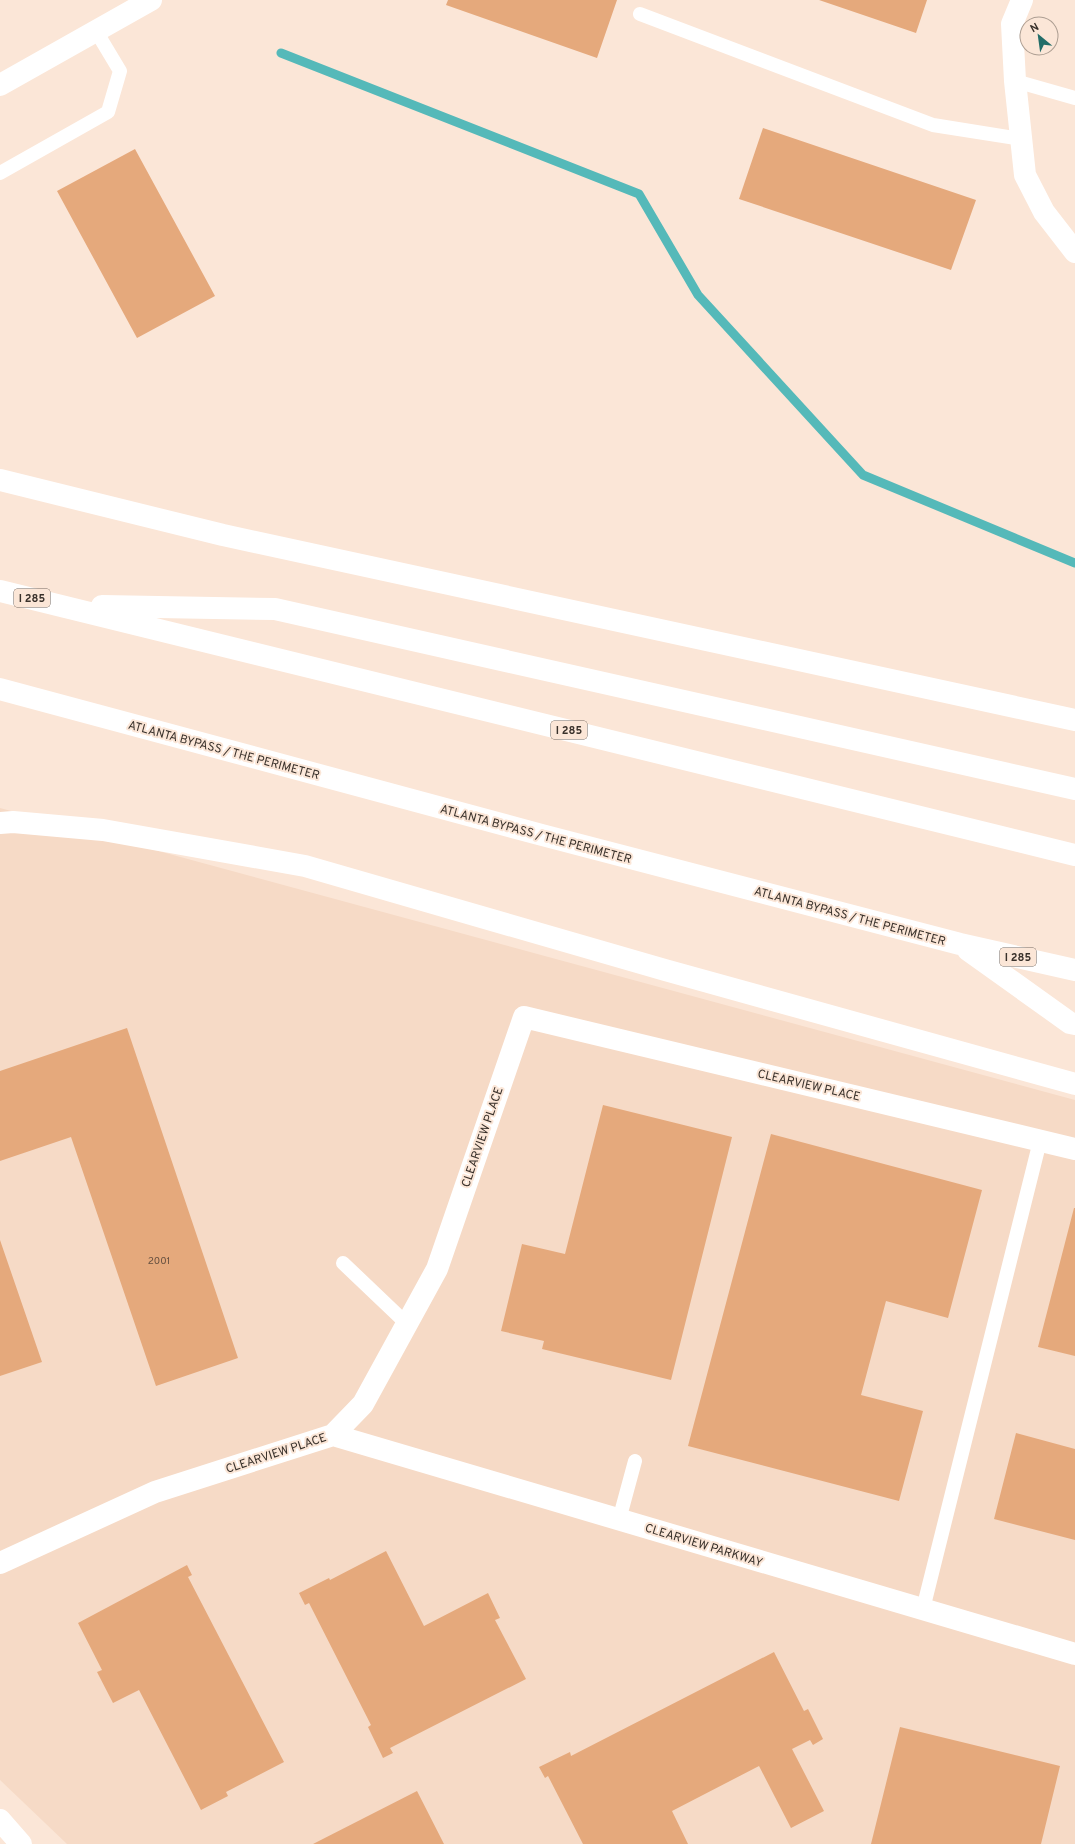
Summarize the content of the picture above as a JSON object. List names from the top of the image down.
{
  "streets": {
    "main road": [
      "I 285",
      "ATLANTA BYPASS / THE PERIMETER",
      "CLEARVIEW PLACE",
      "CLEARVIEW PARKWAY"
    ]
  },
  "crossings": [
    ["CLEARVIEW PLACE", "CLEARVIEW PARKWAY"]
  ],
  "house_numbers": ["2001"],
  "north": "top left"
}
